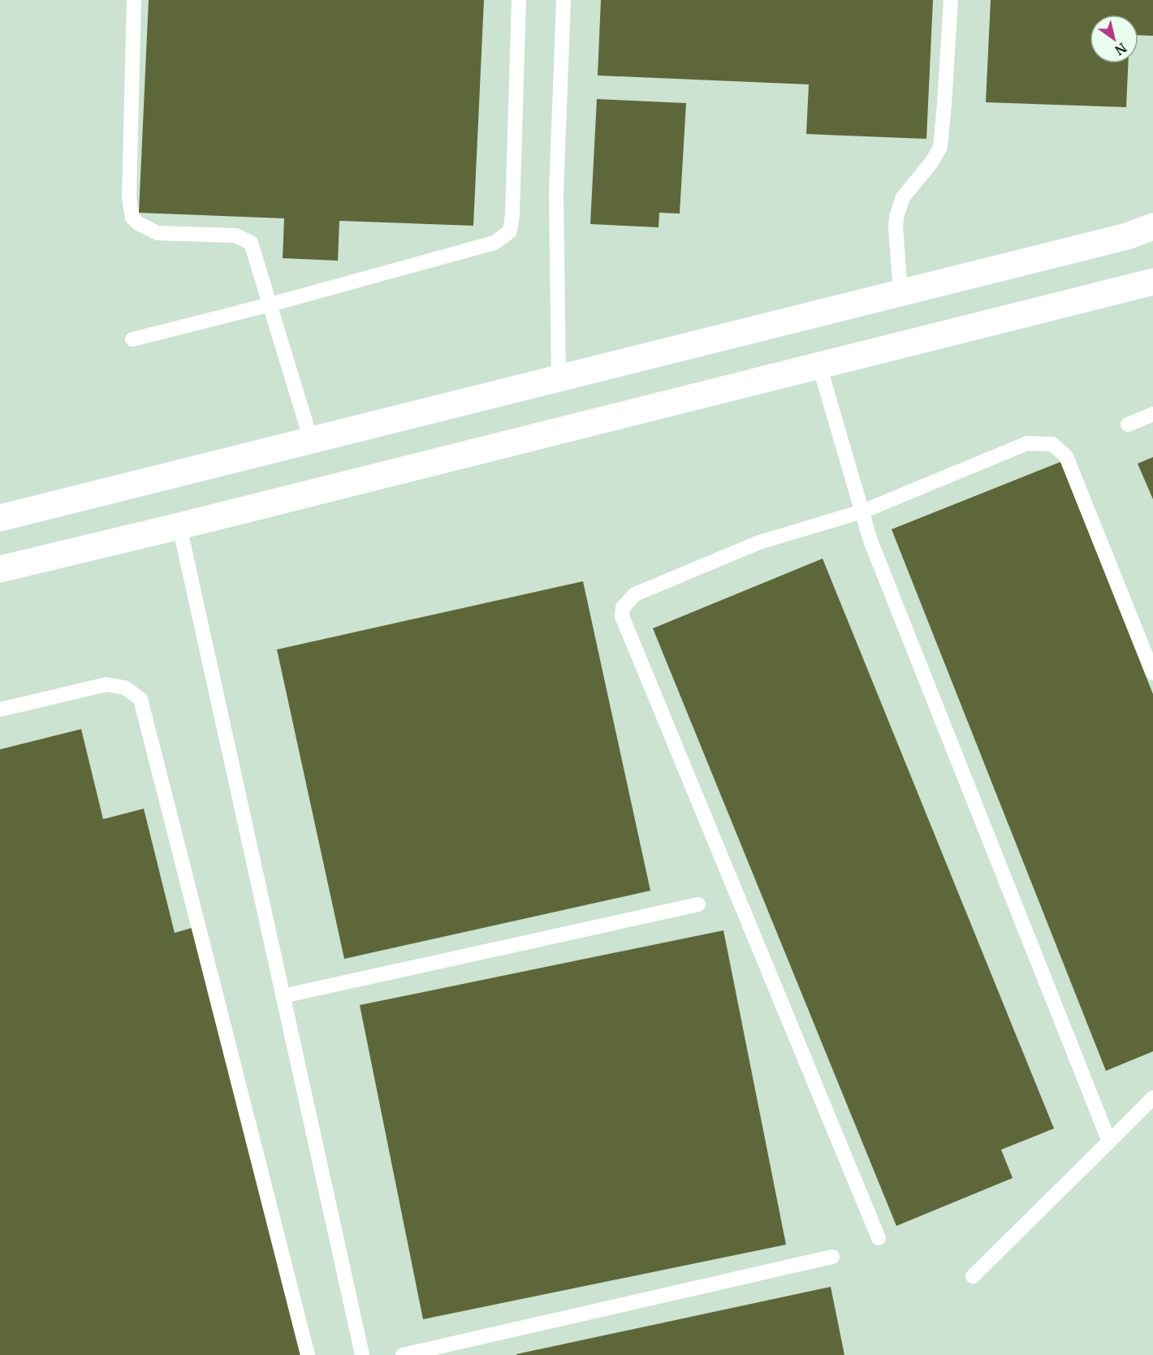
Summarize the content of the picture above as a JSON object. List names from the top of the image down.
{
  "north": "bottom right"
}
